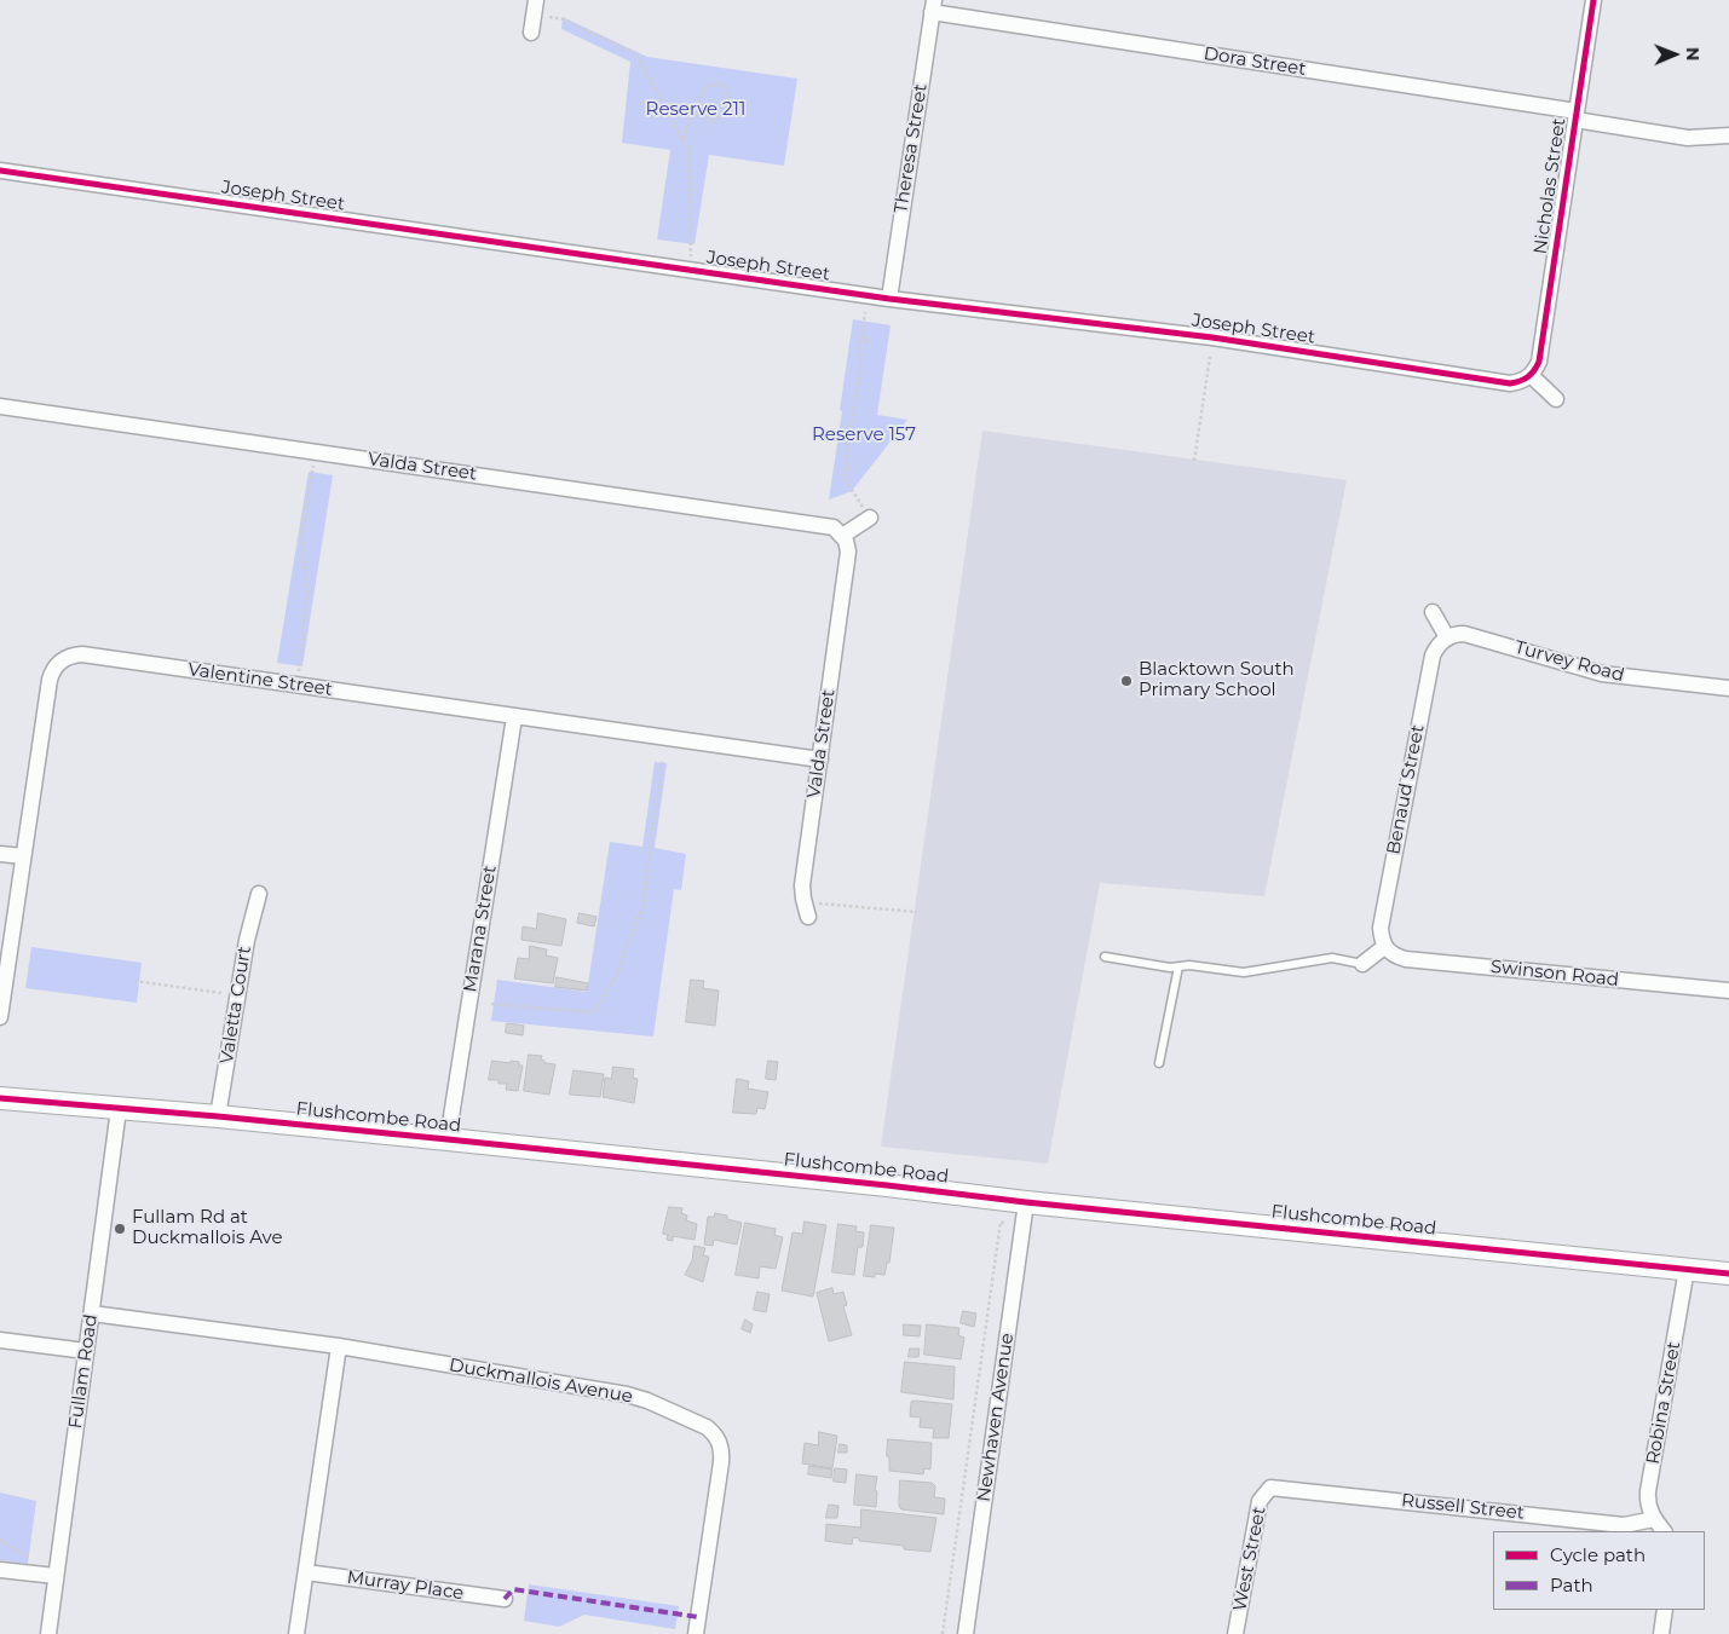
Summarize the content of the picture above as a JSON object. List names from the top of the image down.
{
  "streets": {
    "street": [
      "Dora Street",
      "Theresa Street",
      "Nicholas Street",
      "Joseph Street",
      "Valda Street",
      "Turvey Road",
      "Valentine Street",
      "Benaud Street",
      "Marana Street",
      "Swinson Road",
      "Valetta Court",
      "Flushcombe Road",
      "Fullam Road",
      "Duckmallois Avenue",
      "Robina Street",
      "Newhaven Avenue",
      "Russell Street",
      "West Street",
      "Murray Place"
    ]
  },
  "crossings": [
    ["Dora Street", "Theresa Street"],
    ["Dora Street", "Nicholas Street"],
    ["Theresa Street", "Joseph Street"],
    ["Nicholas Street", "Joseph Street"],
    ["Valda Street", "Valentine Street"],
    ["Turvey Road", "Benaud Street"],
    ["Valentine Street", "Marana Street"],
    ["Benaud Street", "Swinson Road"],
    ["Marana Street", "Flushcombe Road"],
    ["Valetta Court", "Flushcombe Road"],
    ["Flushcombe Road", "Fullam Road"],
    ["Flushcombe Road", "Robina Street"],
    ["Flushcombe Road", "Newhaven Avenue"],
    ["Fullam Road", "Duckmallois Avenue"],
    ["Robina Street", "Russell Street"],
    ["Russell Street", "West Street"]
  ],
  "parks": ["Reserve 211", "Reserve 157"],
  "places": ["Blacktown South Primary School", "Fullam Rd at Duckmallois Ave"],
  "legend": ["Cycle path", "Path"],
  "north": "right"
}
